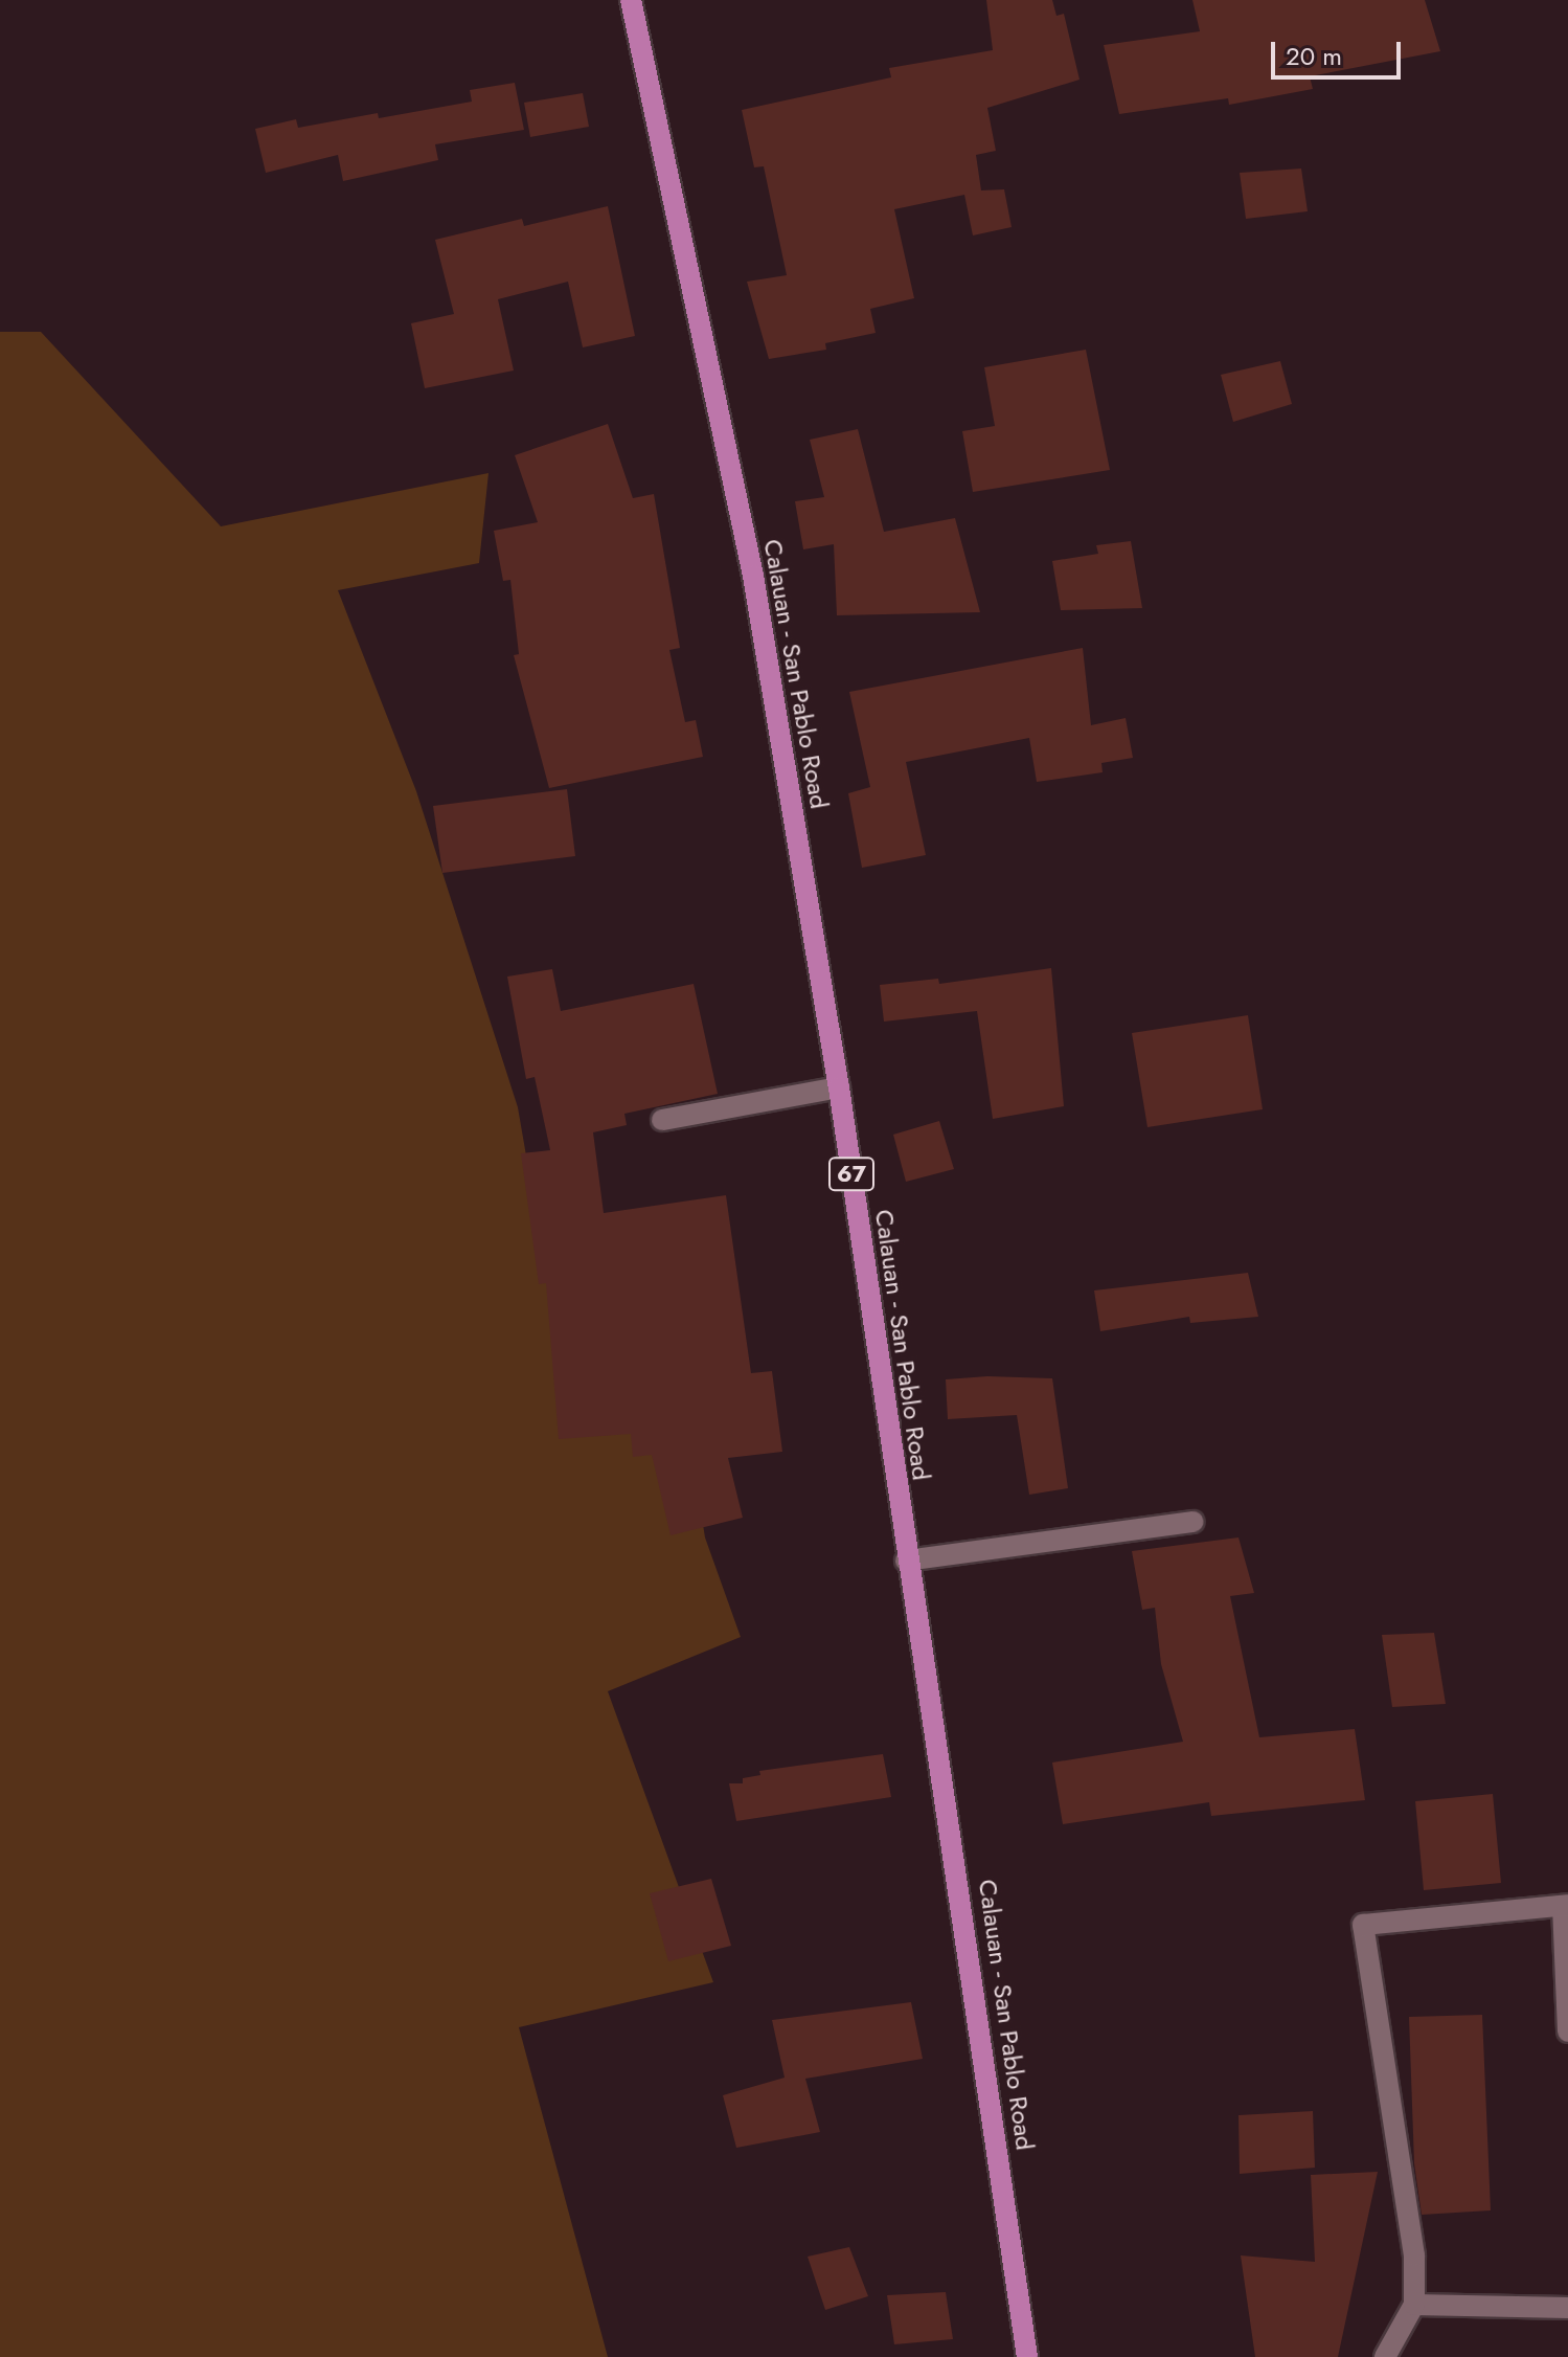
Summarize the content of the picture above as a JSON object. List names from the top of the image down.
{
  "streets": {
    "main road": ["Calauan - San Pablo Road", "67"]
  },
  "scale_bar": "20 m"
}
